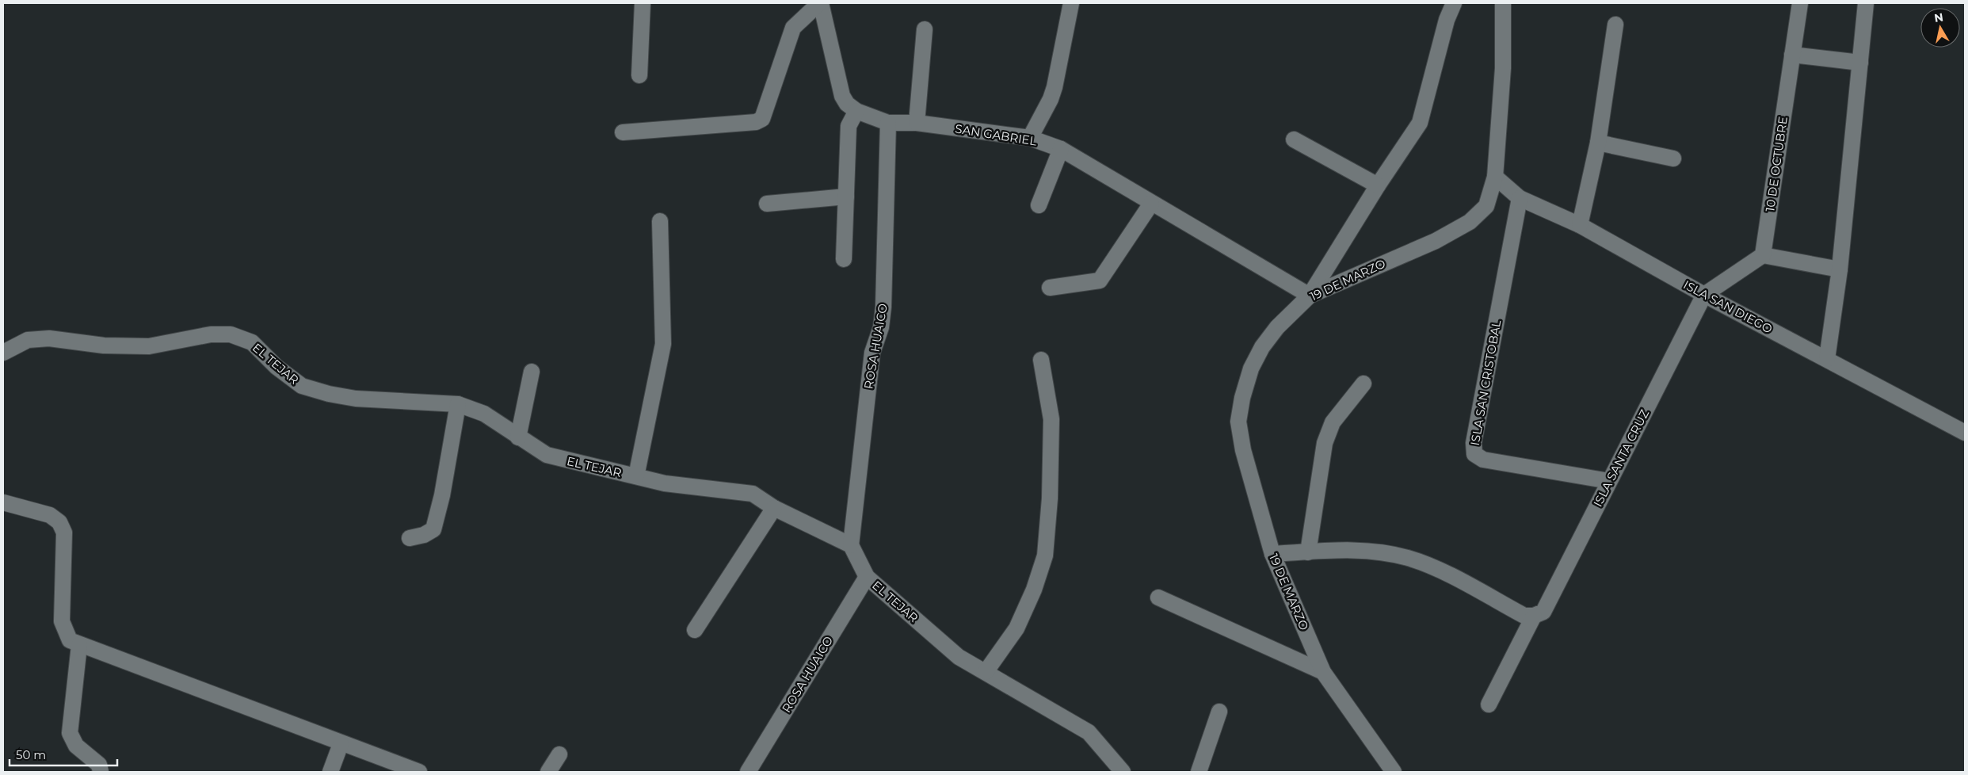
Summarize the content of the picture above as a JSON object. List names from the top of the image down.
{
  "streets": {
    "street": [
      "SAN GABRIEL",
      "10 DE OCTUBRE",
      "19 DE MARZO",
      "ISLA SAN DIEGO",
      "ROSA HUAICO",
      "EL TEJAR",
      "ISLA SAN CRISTOBAL",
      "ISLA SANTA CRUZ"
    ]
  },
  "crossings": [
    ["SAN GABRIEL", "19 DE MARZO"],
    ["SAN GABRIEL", "ROSA HUAICO"],
    ["19 DE MARZO", "ISLA SAN DIEGO"],
    ["ISLA SAN DIEGO", "ISLA SAN CRISTOBAL"],
    ["ISLA SAN DIEGO", "ISLA SANTA CRUZ"],
    ["ROSA HUAICO", "EL TEJAR"],
    ["ISLA SAN CRISTOBAL", "ISLA SANTA CRUZ"]
  ],
  "scale_bar": "50 m",
  "north": "top"
}
